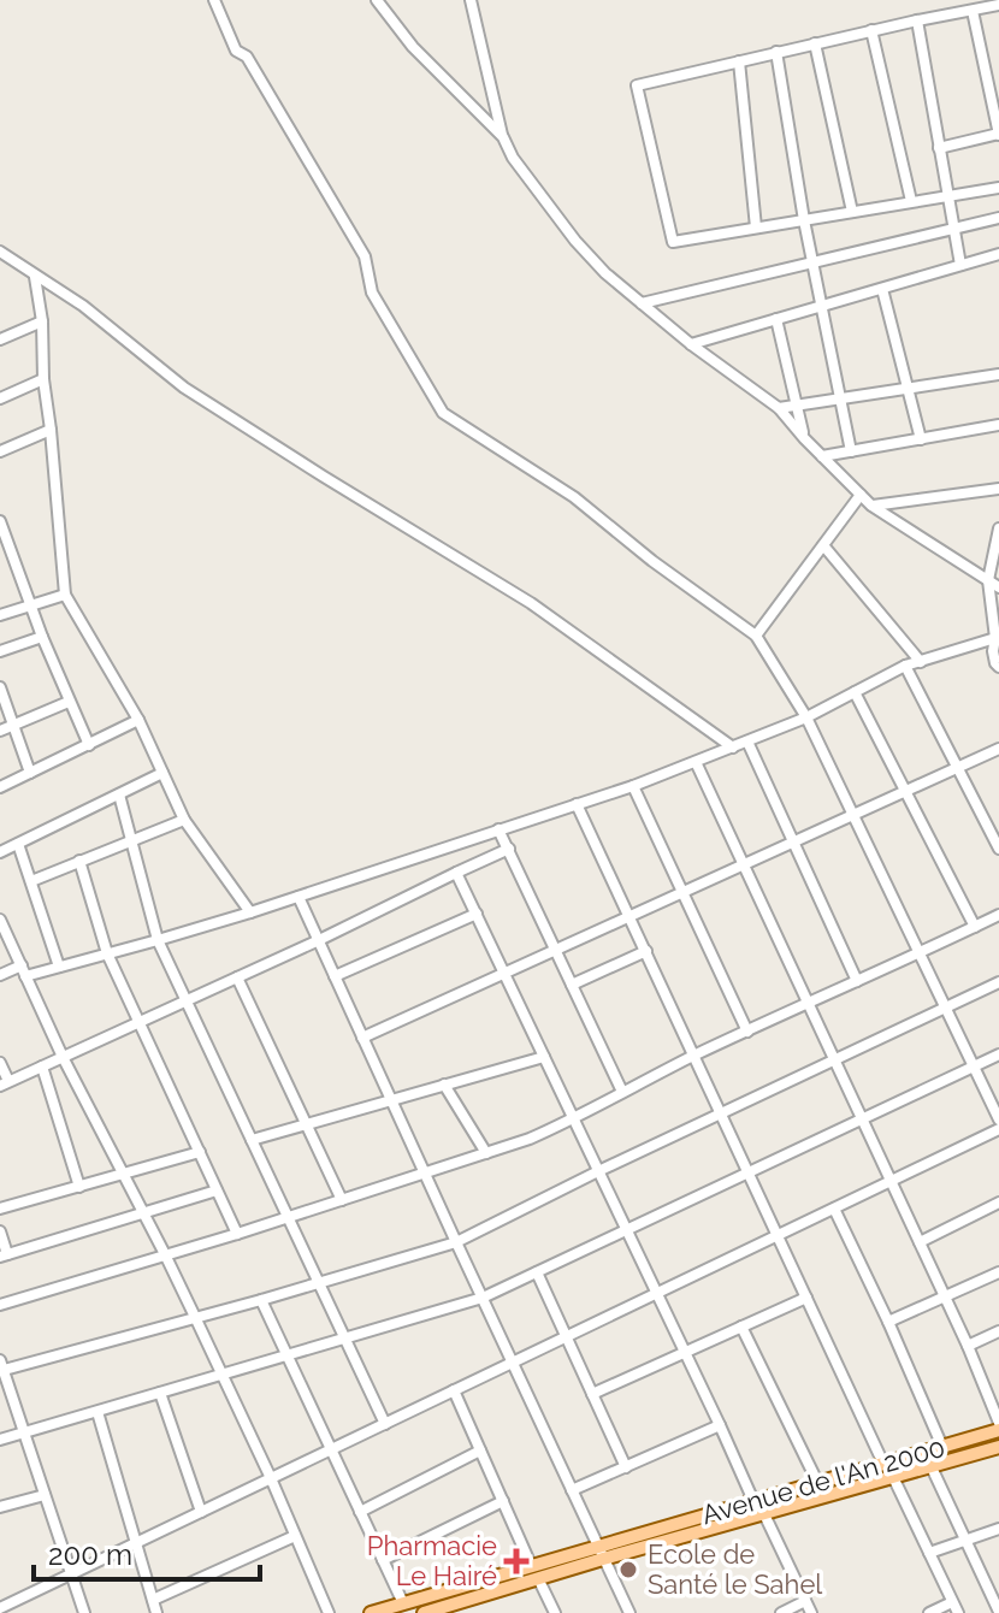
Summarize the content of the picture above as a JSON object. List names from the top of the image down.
{
  "streets": {
    "main road": ["Avenue de l'An 2000"]
  },
  "places": {
    "health": ["Pharmacie Le Hairé"],
    "other": ["Ecole de Santé le Sahel"]
  },
  "scale_bar": "200 m"
}
